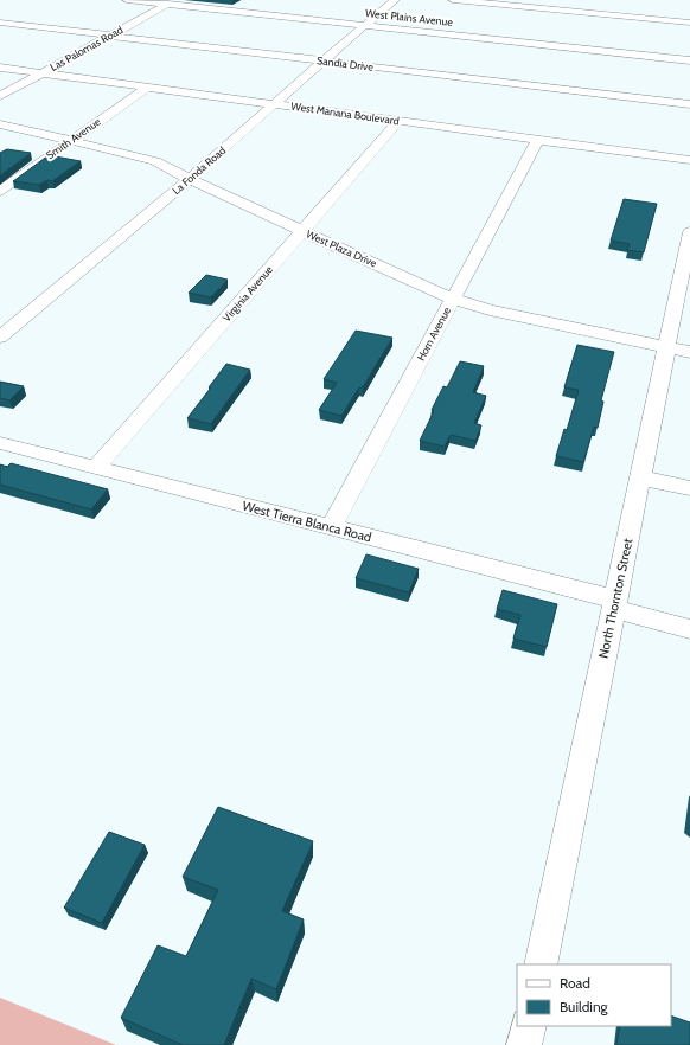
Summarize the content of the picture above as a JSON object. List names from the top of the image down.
{
  "streets": {
    "street": [
      "West Plains Avenue",
      "Las Palomas Road",
      "Sandia Drive",
      "West Manana Boulevard",
      "Smith Avenue",
      "La Fonda Road",
      "West Plaza Drive",
      "Virginia Avenue",
      "Horn Avenue",
      "West Tierra Blanca Road",
      "North Thornton Street"
    ]
  },
  "crossings": [
    ["West Plains Avenue", "Las Palomas Road"],
    ["West Plains Avenue", "La Fonda Road"],
    ["Las Palomas Road", "Sandia Drive"],
    ["Las Palomas Road", "West Manana Boulevard"],
    ["Sandia Drive", "La Fonda Road"],
    ["West Manana Boulevard", "Smith Avenue"],
    ["West Manana Boulevard", "La Fonda Road"],
    ["West Manana Boulevard", "Virginia Avenue"],
    ["West Manana Boulevard", "Horn Avenue"],
    ["Smith Avenue", "West Plaza Drive"],
    ["La Fonda Road", "West Plaza Drive"],
    ["West Plaza Drive", "Virginia Avenue"],
    ["West Plaza Drive", "Horn Avenue"],
    ["West Plaza Drive", "North Thornton Street"],
    ["Virginia Avenue", "West Tierra Blanca Road"],
    ["Horn Avenue", "West Tierra Blanca Road"],
    ["West Tierra Blanca Road", "North Thornton Street"]
  ],
  "legend": ["Road", "Building"]
}
